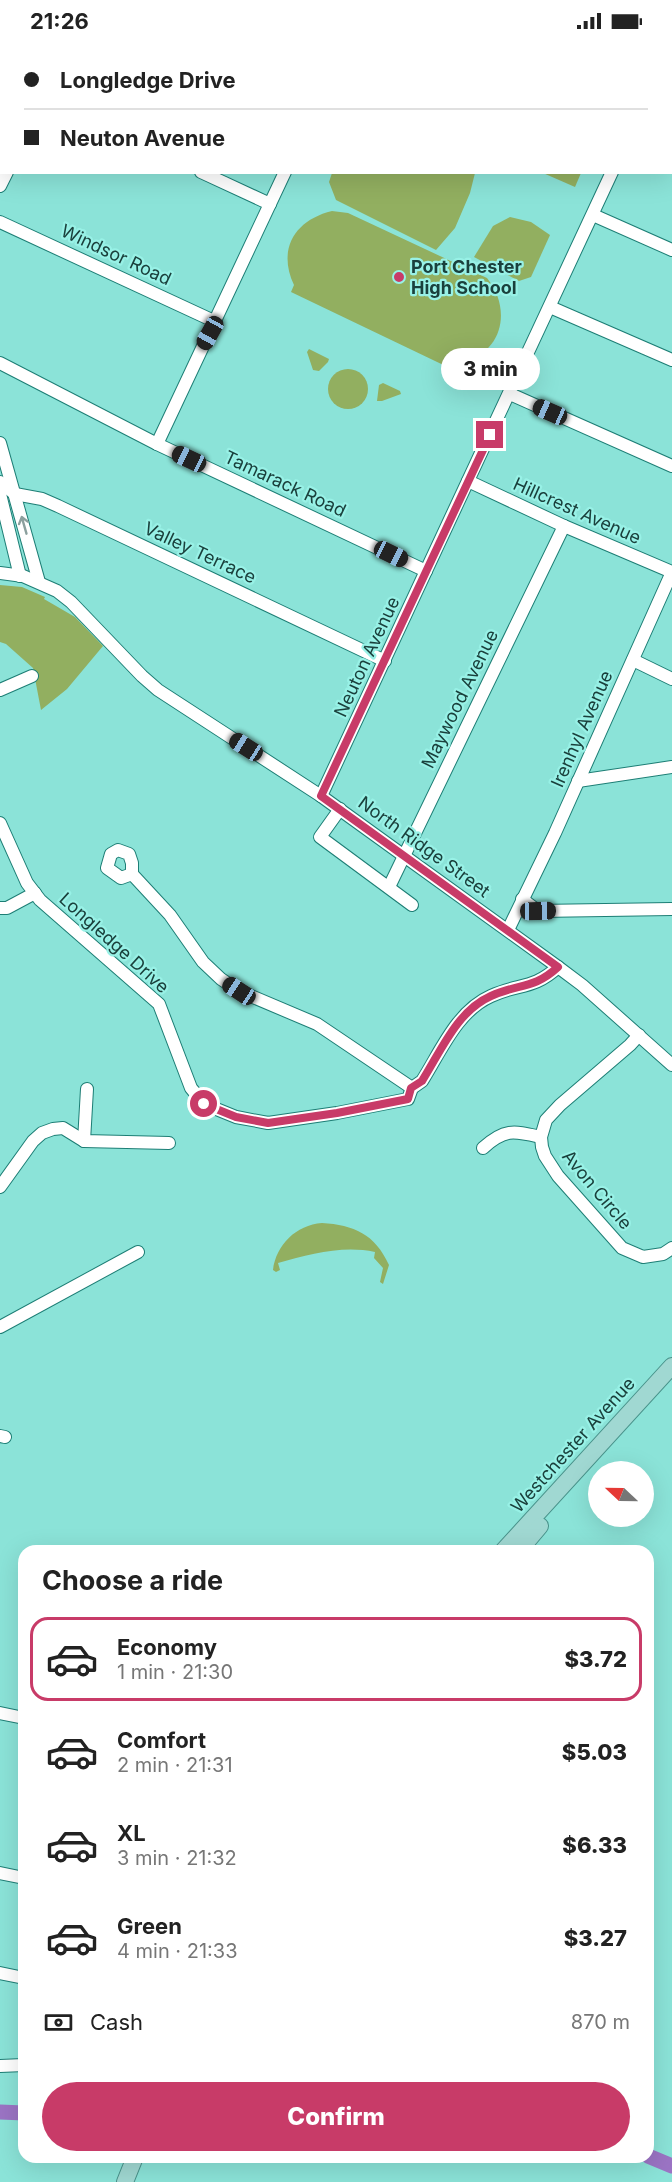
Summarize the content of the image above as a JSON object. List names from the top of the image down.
{
  "streets": {
    "main road": ["Westchester Avenue"],
    "street": [
      "Windsor Road",
      "Tamarack Road",
      "Hillcrest Avenue",
      "Valley Terrace",
      "Neuton Avenue",
      "Maywood Avenue",
      "Irenhyl Avenue",
      "North Ridge Street",
      "Longledge Drive",
      "Avon Circle"
    ]
  },
  "crossings": [
    ["Tamarack Road", "Neuton Avenue"],
    ["Hillcrest Avenue", "Neuton Avenue"],
    ["Hillcrest Avenue", "Maywood Avenue"],
    ["Hillcrest Avenue", "Irenhyl Avenue"],
    ["Valley Terrace", "Neuton Avenue"],
    ["Neuton Avenue", "North Ridge Street"],
    ["Maywood Avenue", "North Ridge Street"],
    ["Irenhyl Avenue", "North Ridge Street"],
    ["North Ridge Street", "Longledge Drive"]
  ],
  "places": ["Port Chester High School"],
  "north": "left",
  "page": {
    "status": "21:26",
    "banner": ["Longledge Drive", "Neuton Avenue"],
    "bubble": "3 min",
    "heading": "Choose a ride",
    "list": [
      {
        "name": "Economy",
        "note": "1 min · 21:30",
        "value": "$3.72"
      },
      {
        "name": "Comfort",
        "note": "2 min · 21:31",
        "value": "$5.03"
      },
      {
        "name": "XL",
        "note": "3 min · 21:32",
        "value": "$6.33"
      },
      {
        "name": "Green",
        "note": "4 min · 21:33",
        "value": "$3.27"
      }
    ],
    "pay": ["Cash", "870 m"],
    "buttons": "Confirm"
  }
}
